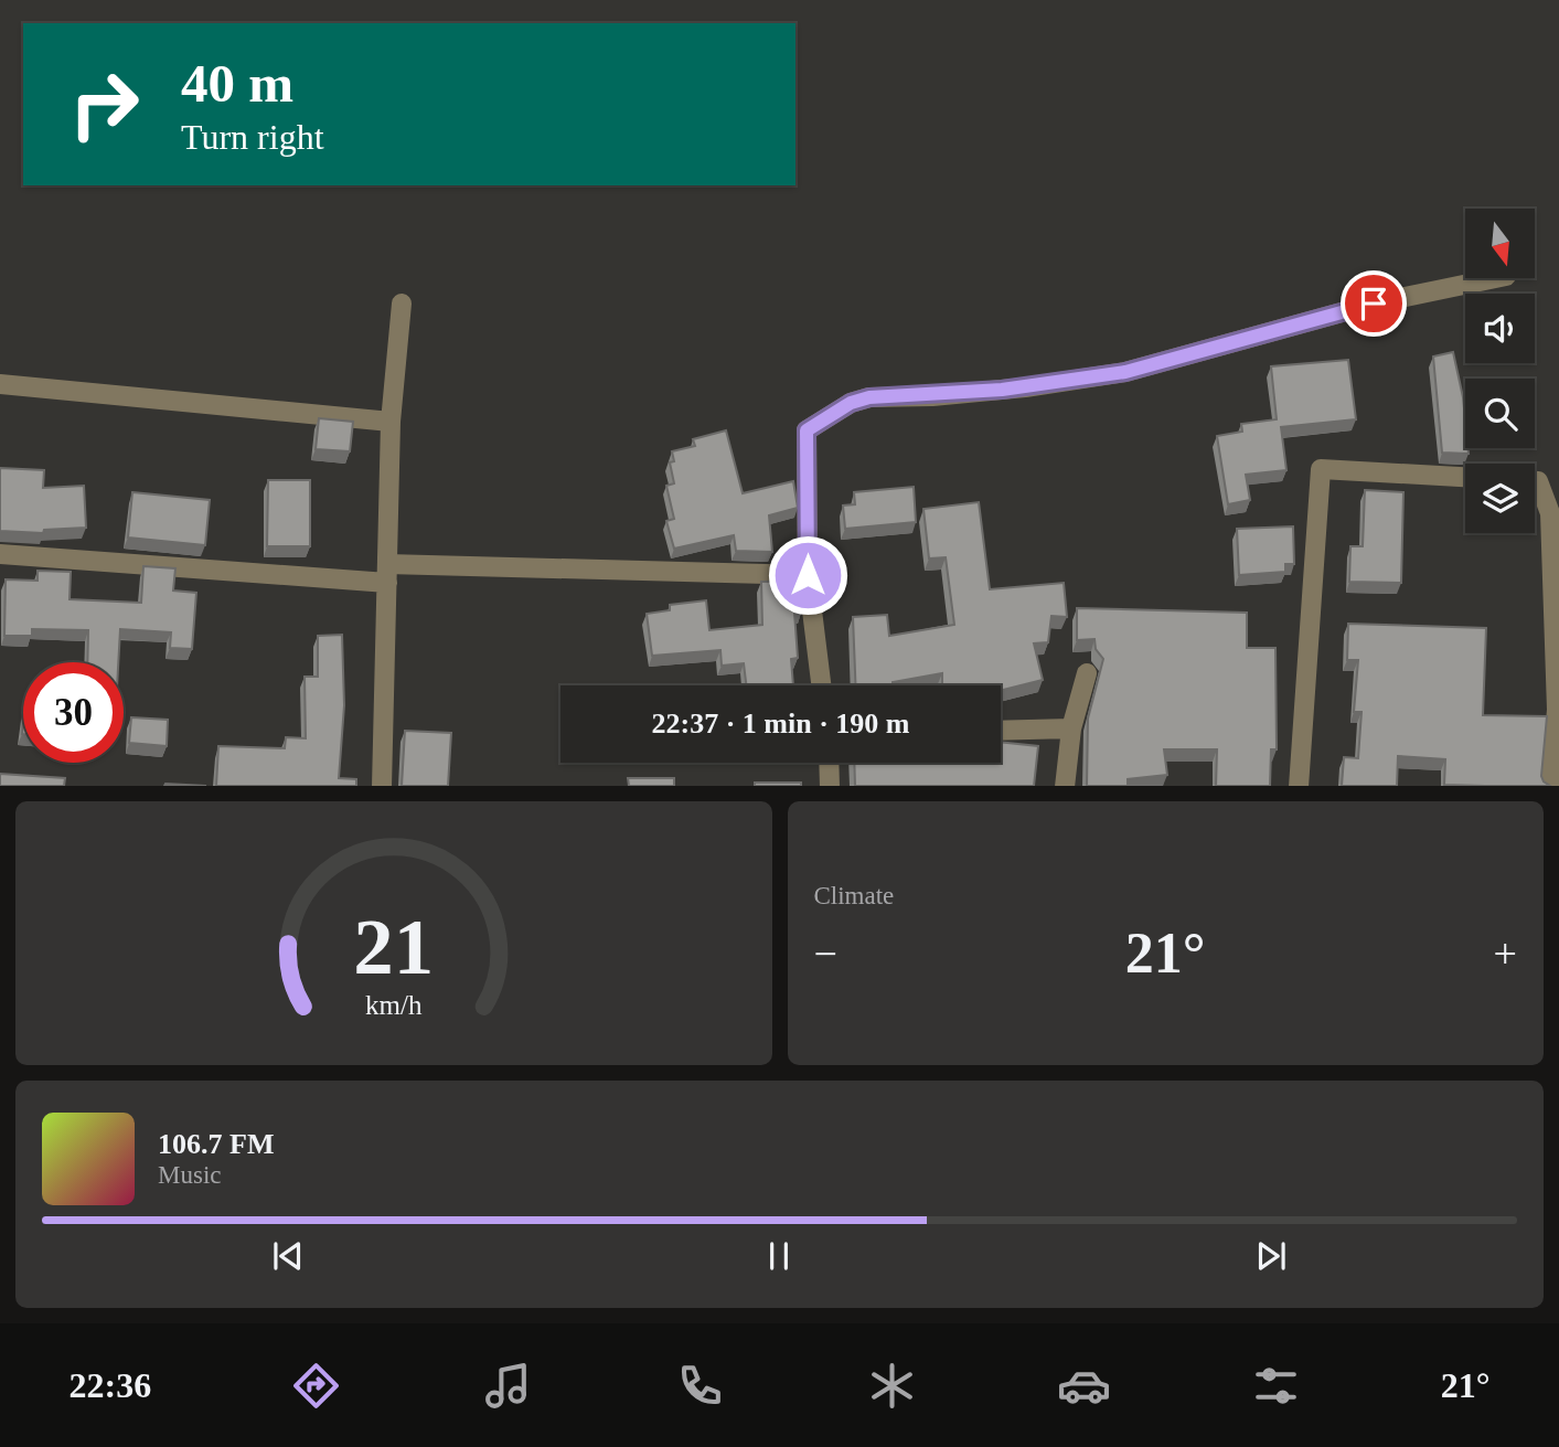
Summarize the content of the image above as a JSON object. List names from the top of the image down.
{
  "north": "bottom",
  "page": {
    "turn": ["40 m", "Turn right"],
    "limit": "30",
    "trip": "22:37 · 1 min · 190 m",
    "tile": "Climate",
    "heat": ["−", "21°", "+"],
    "song": ["106.7 FM", "Music"],
    "tabs": ["22:36", "21°"],
    "gauge": ["21", "km/h"]
  }
}
